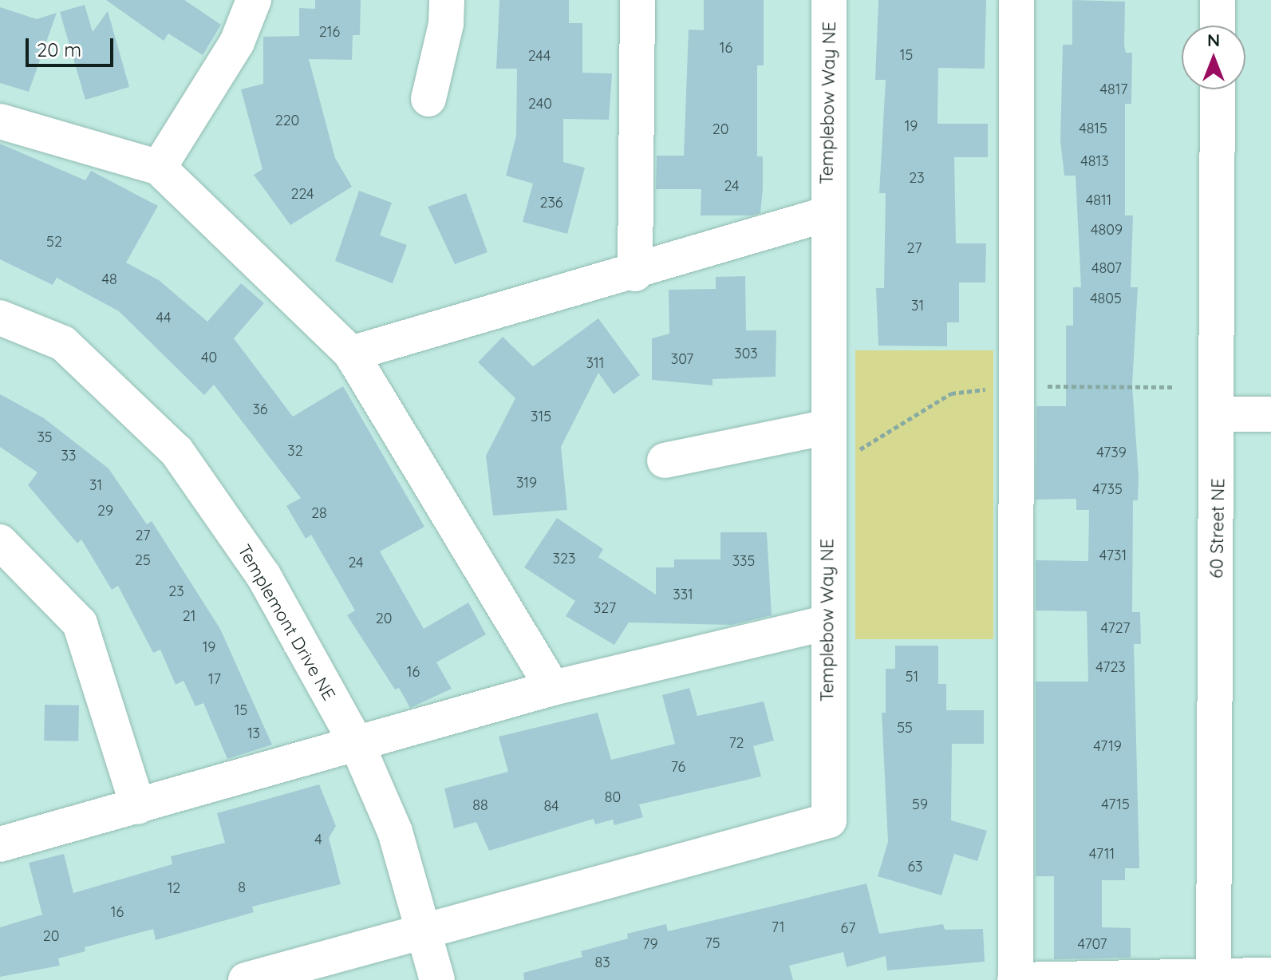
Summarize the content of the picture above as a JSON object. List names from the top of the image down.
{
  "streets": {
    "street": ["Templebow Way NE", "60 Street NE", "Templemont Drive NE"]
  },
  "crossings": [
    ["Templebow Way NE", "Templemont Drive NE"]
  ],
  "house_numbers": [
    "216",
    "16",
    "15",
    "244",
    "4817",
    "240",
    "220",
    "19",
    "4815",
    "20",
    "4813",
    "23",
    "24",
    "224",
    "4811",
    "236",
    "4809",
    "52",
    "27",
    "4807",
    "48",
    "4805",
    "31",
    "44",
    "303",
    "40",
    "307",
    "311",
    "36",
    "315",
    "35",
    "32",
    "4739",
    "33",
    "319",
    "31",
    "4735",
    "29",
    "28",
    "27",
    "4731",
    "323",
    "25",
    "335",
    "24",
    "23",
    "331",
    "327",
    "21",
    "20",
    "4727",
    "19",
    "4723",
    "16",
    "51",
    "17",
    "15",
    "55",
    "13",
    "72",
    "4719",
    "76",
    "80",
    "59",
    "4715",
    "88",
    "84",
    "4",
    "4711",
    "63",
    "8",
    "12",
    "16",
    "71",
    "67",
    "20",
    "75",
    "79",
    "4707",
    "83"
  ],
  "scale_bar": "20 m",
  "north": "top"
}
